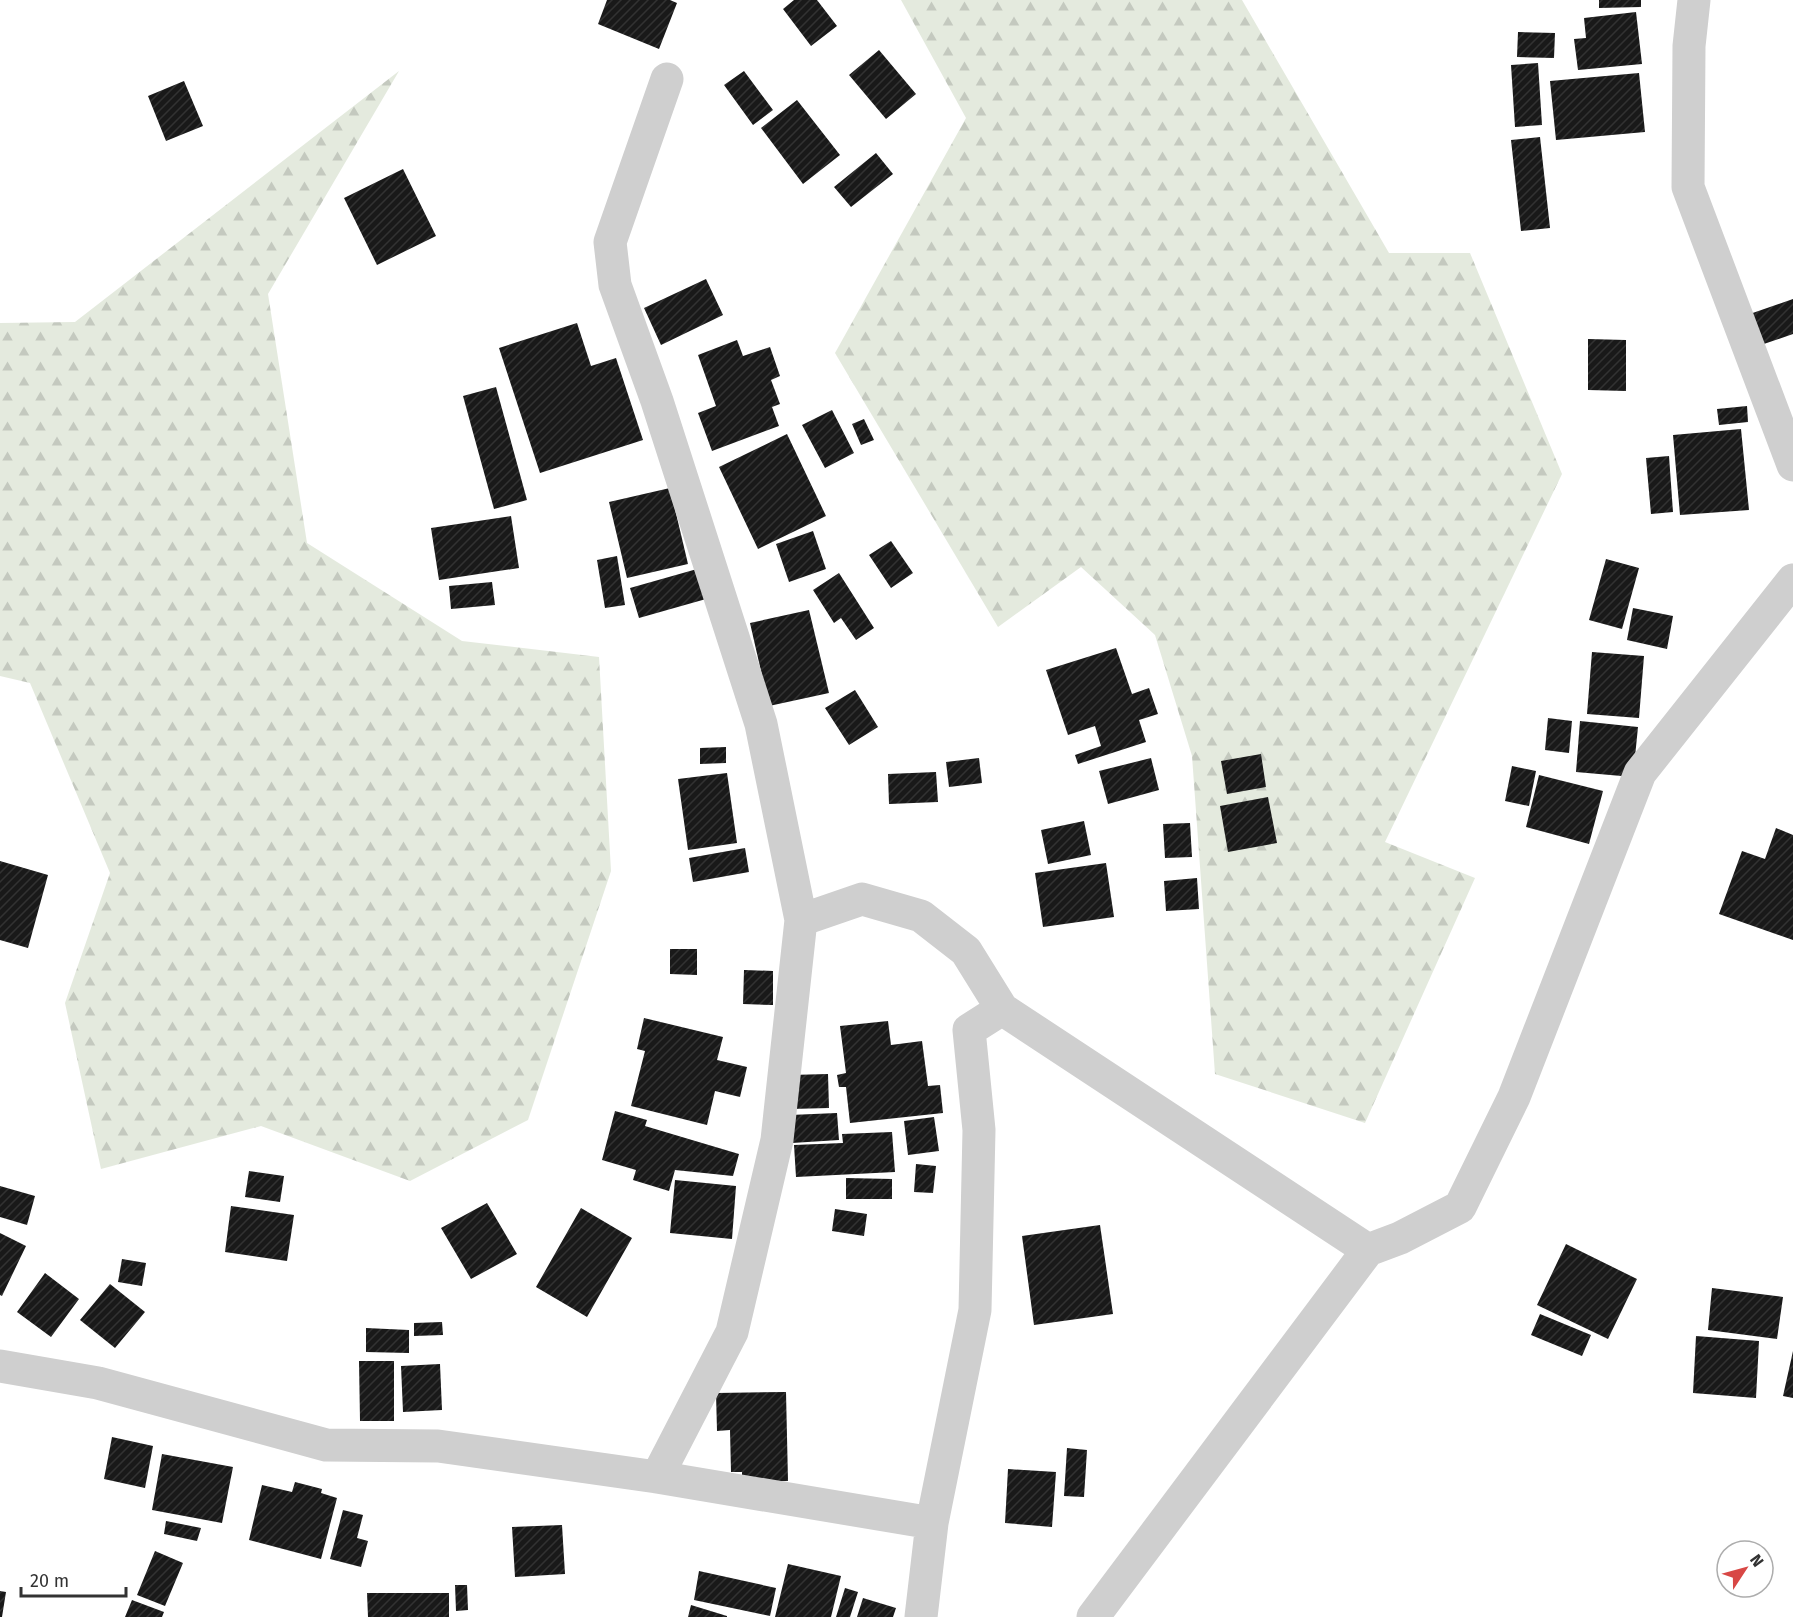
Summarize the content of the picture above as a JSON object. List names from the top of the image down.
{
  "scale_bar": "20 m",
  "north": "top right"
}
